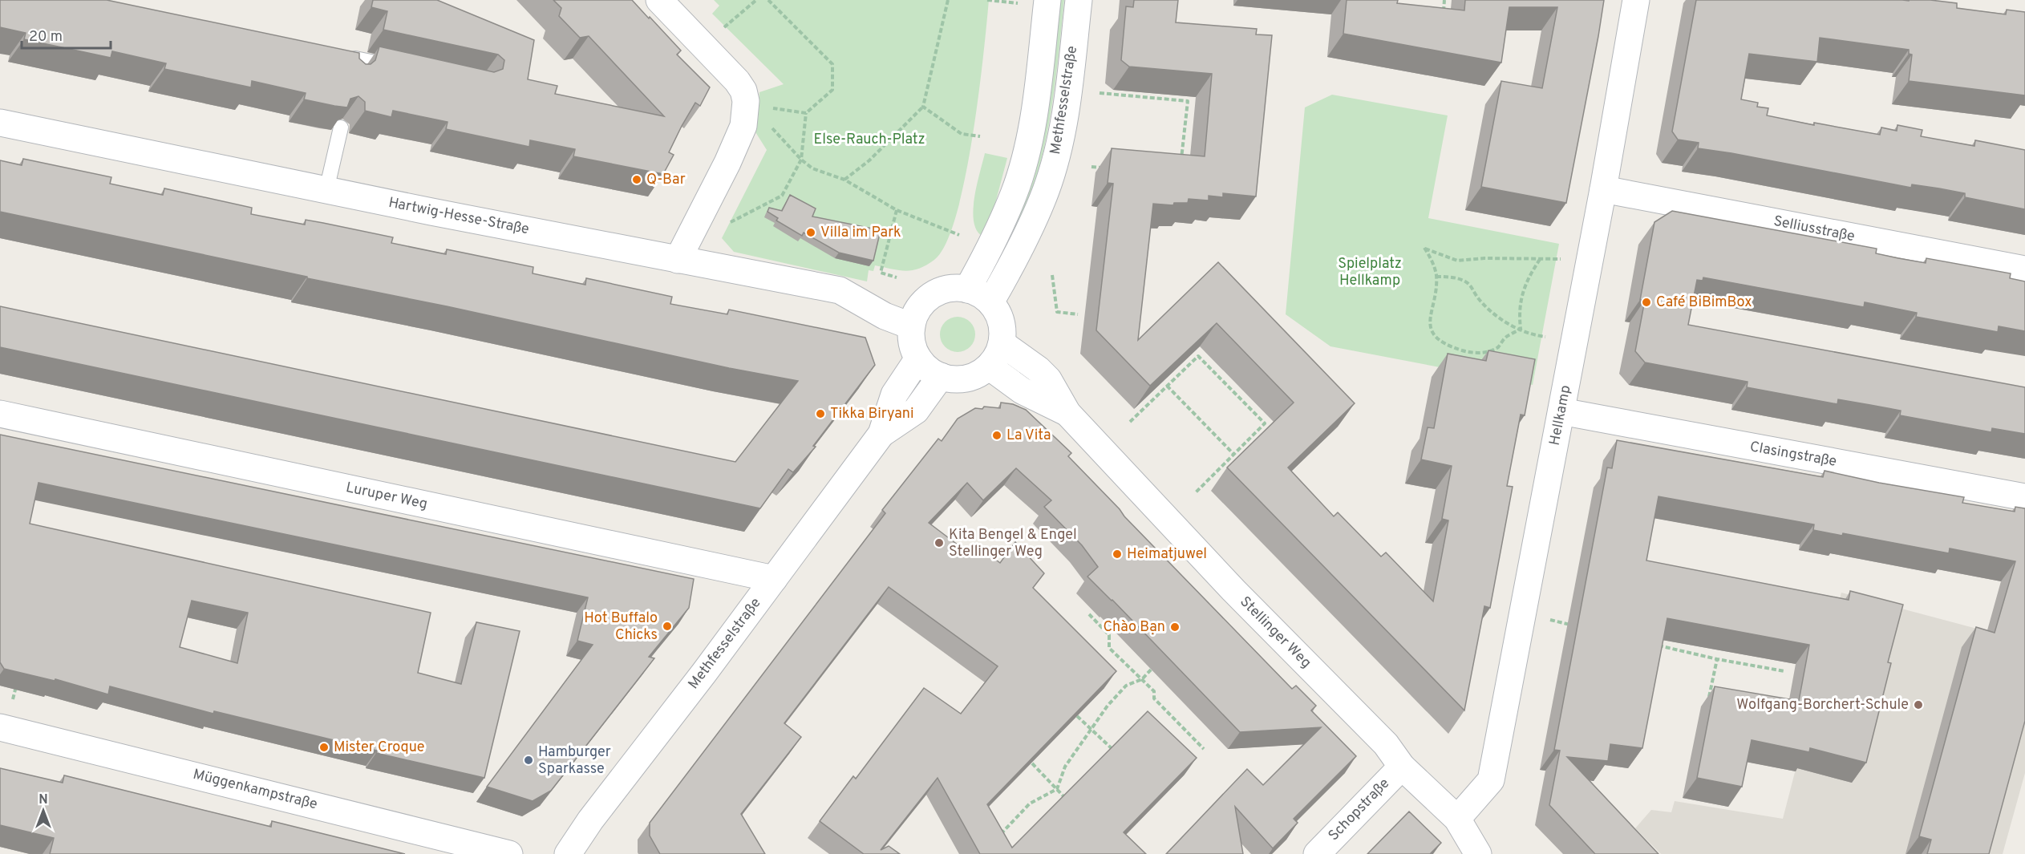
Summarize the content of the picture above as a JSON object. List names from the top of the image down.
{
  "streets": {
    "street": [
      "Methfesselstraße",
      "Hartwig-Hesse-Straße",
      "Selliusstraße",
      "Hellkamp",
      "Clasingstraße",
      "Luruper Weg",
      "Stellinger Weg",
      "Müggenkampstraße",
      "Schopstraße"
    ]
  },
  "crossings": [
    ["Methfesselstraße", "Hartwig-Hesse-Straße"],
    ["Methfesselstraße", "Luruper Weg"],
    ["Methfesselstraße", "Stellinger Weg"],
    ["Hartwig-Hesse-Straße", "Stellinger Weg"],
    ["Selliusstraße", "Hellkamp"],
    ["Hellkamp", "Clasingstraße"],
    ["Hellkamp", "Stellinger Weg"],
    ["Stellinger Weg", "Schopstraße"]
  ],
  "parks": ["Else-Rauch-Platz", "Spielplatz Hellkamp"],
  "places": [
    "Q-Bar",
    "Villa im Park",
    "Café BiBimBox",
    "Tikka Biryani",
    "La Vita",
    "Kita Bengel & Engel Stellinger Weg",
    "Heimatjuwel",
    "Hot Buffalo Chicks",
    "Chào Bạn",
    "Wolfgang-Borchert-Schule",
    "Mister Croque",
    "Hamburger Sparkasse"
  ],
  "scale_bar": "20 m",
  "north": "top"
}
